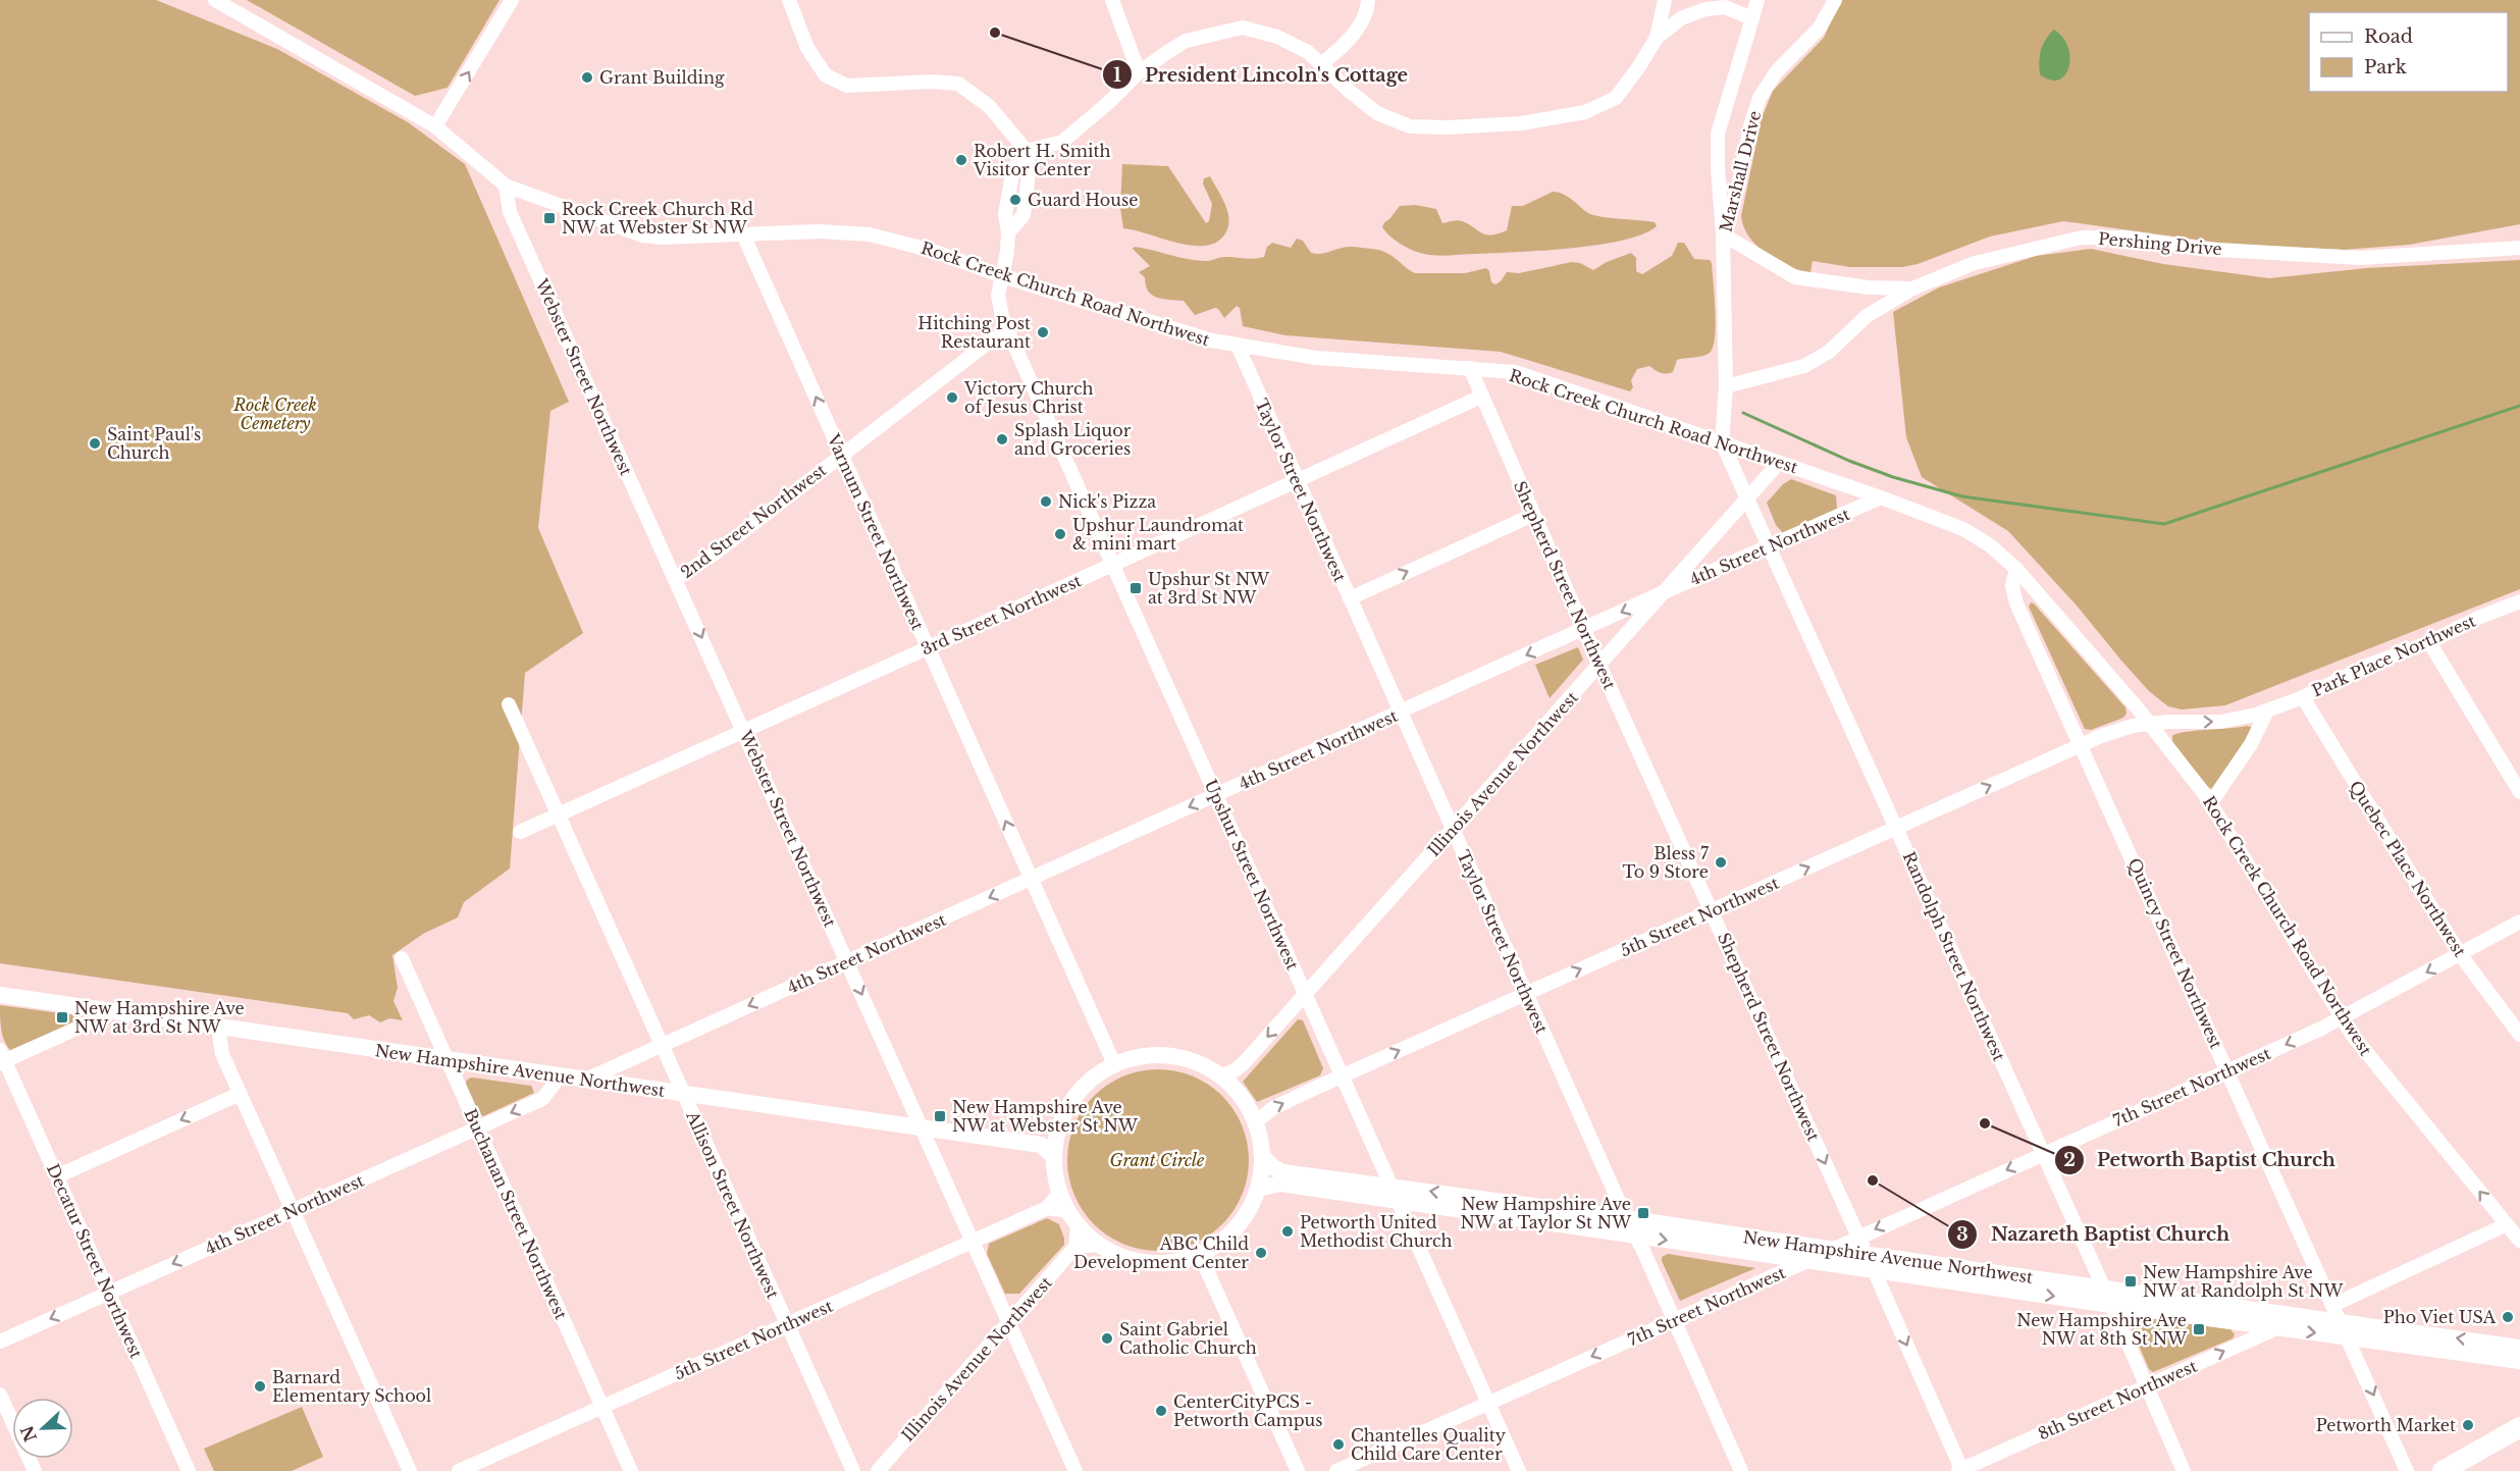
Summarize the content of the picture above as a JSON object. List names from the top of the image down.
{
  "streets": {
    "main road": ["New Hampshire Avenue Northwest"],
    "street": [
      "Marshall Drive",
      "Pershing Drive",
      "Rock Creek Church Road Northwest",
      "Webster Street Northwest",
      "Taylor Street Northwest",
      "2nd Street Northwest",
      "Varnum Street Northwest",
      "4th Street Northwest",
      "Shepherd Street Northwest",
      "3rd Street Northwest",
      "Park Place Northwest",
      "Illinois Avenue Northwest",
      "Quebec Place Northwest",
      "Upshur Street Northwest",
      "5th Street Northwest",
      "Quincy Street Northwest",
      "Randolph Street Northwest",
      "7th Street Northwest",
      "Allison Street Northwest",
      "Buchanan Street Northwest",
      "Decatur Street Northwest",
      "8th Street Northwest"
    ]
  },
  "crossings": [
    ["Marshall Drive", "Pershing Drive"],
    ["Marshall Drive", "Rock Creek Church Road Northwest"],
    ["Marshall Drive", "Randolph Street Northwest"],
    ["Rock Creek Church Road Northwest", "Webster Street Northwest"],
    ["Rock Creek Church Road Northwest", "Taylor Street Northwest"],
    ["Rock Creek Church Road Northwest", "Varnum Street Northwest"],
    ["Rock Creek Church Road Northwest", "4th Street Northwest"],
    ["Rock Creek Church Road Northwest", "Shepherd Street Northwest"],
    ["Rock Creek Church Road Northwest", "Park Place Northwest"],
    ["Rock Creek Church Road Northwest", "Illinois Avenue Northwest"],
    ["Rock Creek Church Road Northwest", "Upshur Street Northwest"],
    ["Rock Creek Church Road Northwest", "5th Street Northwest"],
    ["Rock Creek Church Road Northwest", "Quincy Street Northwest"],
    ["Rock Creek Church Road Northwest", "Randolph Street Northwest"],
    ["Rock Creek Church Road Northwest", "7th Street Northwest"],
    ["Webster Street Northwest", "2nd Street Northwest"],
    ["Webster Street Northwest", "4th Street Northwest"],
    ["Webster Street Northwest", "3rd Street Northwest"],
    ["Webster Street Northwest", "Illinois Avenue Northwest"],
    ["Webster Street Northwest", "5th Street Northwest"],
    ["Webster Street Northwest", "New Hampshire Avenue Northwest"],
    ["Taylor Street Northwest", "4th Street Northwest"],
    ["Taylor Street Northwest", "3rd Street Northwest"],
    ["Taylor Street Northwest", "Illinois Avenue Northwest"],
    ["Taylor Street Northwest", "5th Street Northwest"],
    ["Taylor Street Northwest", "New Hampshire Avenue Northwest"],
    ["Taylor Street Northwest", "7th Street Northwest"],
    ["2nd Street Northwest", "Varnum Street Northwest"],
    ["2nd Street Northwest", "Upshur Street Northwest"],
    ["Varnum Street Northwest", "4th Street Northwest"],
    ["Varnum Street Northwest", "3rd Street Northwest"],
    ["Varnum Street Northwest", "Illinois Avenue Northwest"],
    ["Varnum Street Northwest", "5th Street Northwest"],
    ["Varnum Street Northwest", "New Hampshire Avenue Northwest"],
    ["4th Street Northwest", "Shepherd Street Northwest"],
    ["4th Street Northwest", "Illinois Avenue Northwest"],
    ["4th Street Northwest", "Upshur Street Northwest"],
    ["4th Street Northwest", "Randolph Street Northwest"],
    ["4th Street Northwest", "New Hampshire Avenue Northwest"],
    ["4th Street Northwest", "Allison Street Northwest"],
    ["4th Street Northwest", "Buchanan Street Northwest"],
    ["4th Street Northwest", "Decatur Street Northwest"],
    ["Shepherd Street Northwest", "3rd Street Northwest"],
    ["Shepherd Street Northwest", "Illinois Avenue Northwest"],
    ["Shepherd Street Northwest", "5th Street Northwest"],
    ["Shepherd Street Northwest", "New Hampshire Avenue Northwest"],
    ["Shepherd Street Northwest", "7th Street Northwest"],
    ["Shepherd Street Northwest", "8th Street Northwest"],
    ["3rd Street Northwest", "Upshur Street Northwest"],
    ["3rd Street Northwest", "Allison Street Northwest"],
    ["Park Place Northwest", "Quebec Place Northwest"],
    ["Park Place Northwest", "5th Street Northwest"],
    ["Illinois Avenue Northwest", "Upshur Street Northwest"],
    ["Illinois Avenue Northwest", "5th Street Northwest"],
    ["Illinois Avenue Northwest", "Randolph Street Northwest"],
    ["Illinois Avenue Northwest", "New Hampshire Avenue Northwest"],
    ["Quebec Place Northwest", "7th Street Northwest"],
    ["Upshur Street Northwest", "5th Street Northwest"],
    ["Upshur Street Northwest", "New Hampshire Avenue Northwest"],
    ["Upshur Street Northwest", "7th Street Northwest"],
    ["5th Street Northwest", "Quincy Street Northwest"],
    ["5th Street Northwest", "Randolph Street Northwest"],
    ["5th Street Northwest", "New Hampshire Avenue Northwest"],
    ["5th Street Northwest", "Allison Street Northwest"],
    ["5th Street Northwest", "Buchanan Street Northwest"],
    ["Quincy Street Northwest", "New Hampshire Avenue Northwest"],
    ["Quincy Street Northwest", "7th Street Northwest"],
    ["Randolph Street Northwest", "New Hampshire Avenue Northwest"],
    ["Randolph Street Northwest", "7th Street Northwest"],
    ["Randolph Street Northwest", "8th Street Northwest"],
    ["New Hampshire Avenue Northwest", "7th Street Northwest"],
    ["New Hampshire Avenue Northwest", "Allison Street Northwest"],
    ["New Hampshire Avenue Northwest", "Buchanan Street Northwest"],
    ["New Hampshire Avenue Northwest", "8th Street Northwest"]
  ],
  "one_way": [
    "Varnum Street Northwest",
    "4th Street Northwest",
    "Shepherd Street Northwest",
    "5th Street Northwest",
    "7th Street Northwest",
    "8th Street Northwest"
  ],
  "parks": ["Rock Creek Cemetery", "Grant Circle"],
  "places": {
    "other": [
      "President Lincoln's Cottage",
      "Grant Building",
      "Robert H. Smith Visitor Center",
      "Guard House",
      "Hitching Post Restaurant",
      "Victory Church of Jesus Christ",
      "Splash Liquor and Groceries",
      "Saint Paul's Church",
      "Nick's Pizza",
      "Upshur Laundromat & mini mart",
      "Bless 7 To 9 Store",
      "Petworth Baptist Church",
      "Nazareth Baptist Church",
      "Petworth United Methodist Church",
      "ABC Child Development Center",
      "Pho Viet USA",
      "Saint Gabriel Catholic Church",
      "Barnard Elementary School",
      "CenterCityPCS - Petworth Campus",
      "Petworth Market",
      "Chantelles Quality Child Care Center"
    ],
    "transit": [
      "Rock Creek Church Rd NW at Webster St NW",
      "Upshur St NW at 3rd St NW",
      "New Hampshire Ave NW at 3rd St NW",
      "New Hampshire Ave NW at Webster St NW",
      "New Hampshire Ave NW at Taylor St NW",
      "New Hampshire Ave NW at Randolph St NW",
      "New Hampshire Ave NW at 8th St NW"
    ]
  },
  "legend": ["Road", "Park"],
  "north": "left"
}
